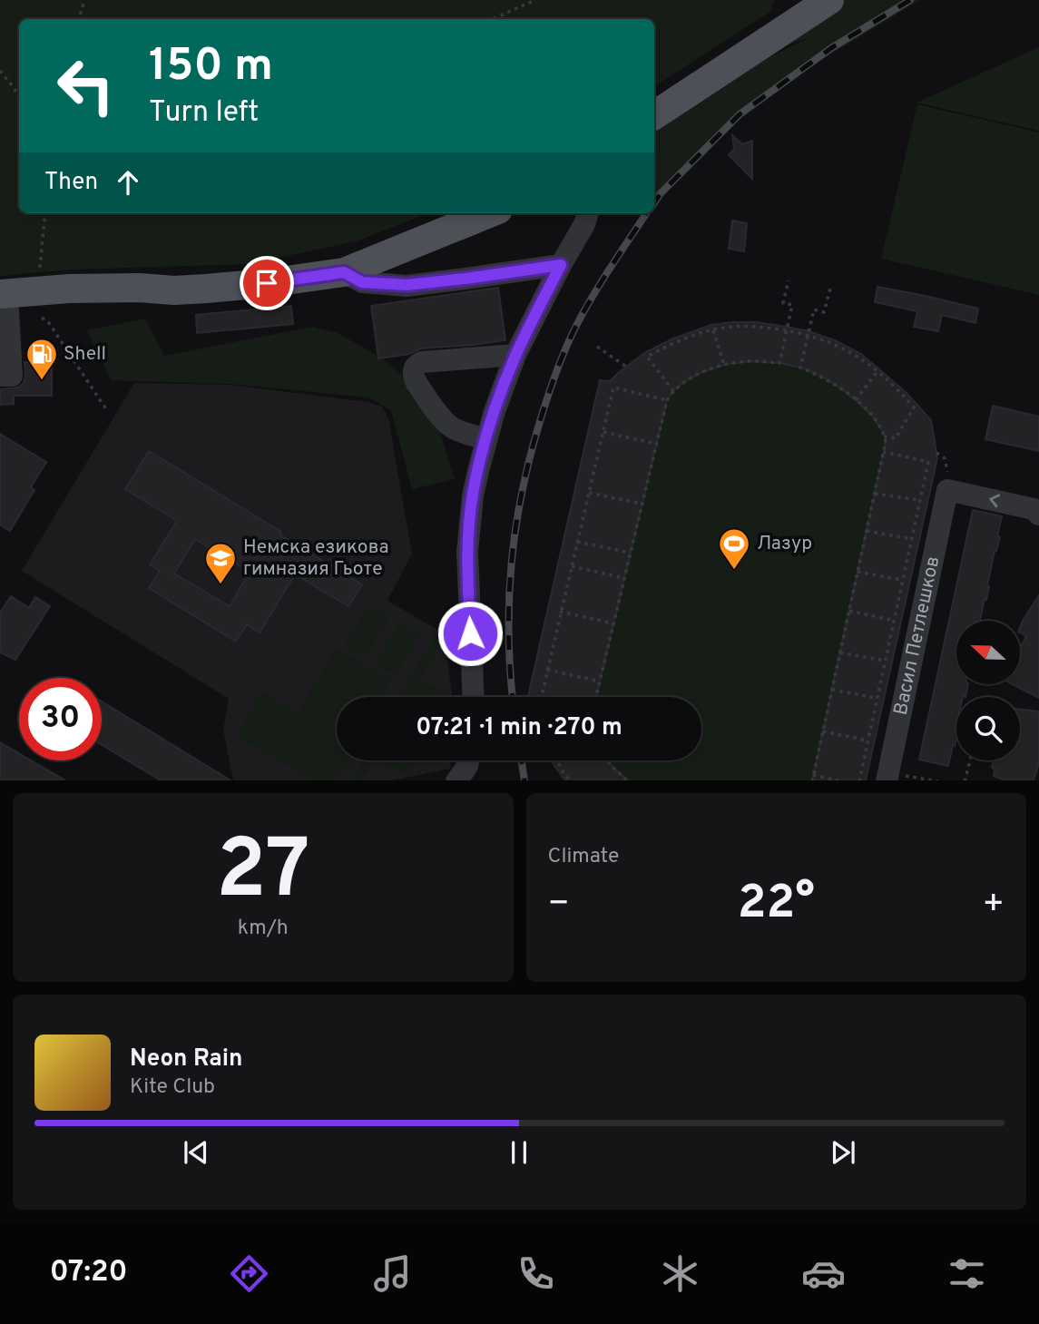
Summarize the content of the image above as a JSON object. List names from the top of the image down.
{
  "streets": {
    "street": ["Васил Петлешков"]
  },
  "places": {
    "fuel station": ["Shell"],
    "sports": ["Лазур"],
    "school or university": ["Немска езикова гимназия Гьоте"]
  },
  "north": "left",
  "page": {
    "turn": ["150 m", "Turn left"],
    "then": "Then",
    "limit": "30",
    "trip": "07:21 · 1 min · 270 m",
    "tile": [
      ["27", "km/h"],
      "Climate"
    ],
    "heat": ["−", "22°", "+"],
    "song": ["Neon Rain", "Kite Club"],
    "tabs": "07:20"
  }
}
